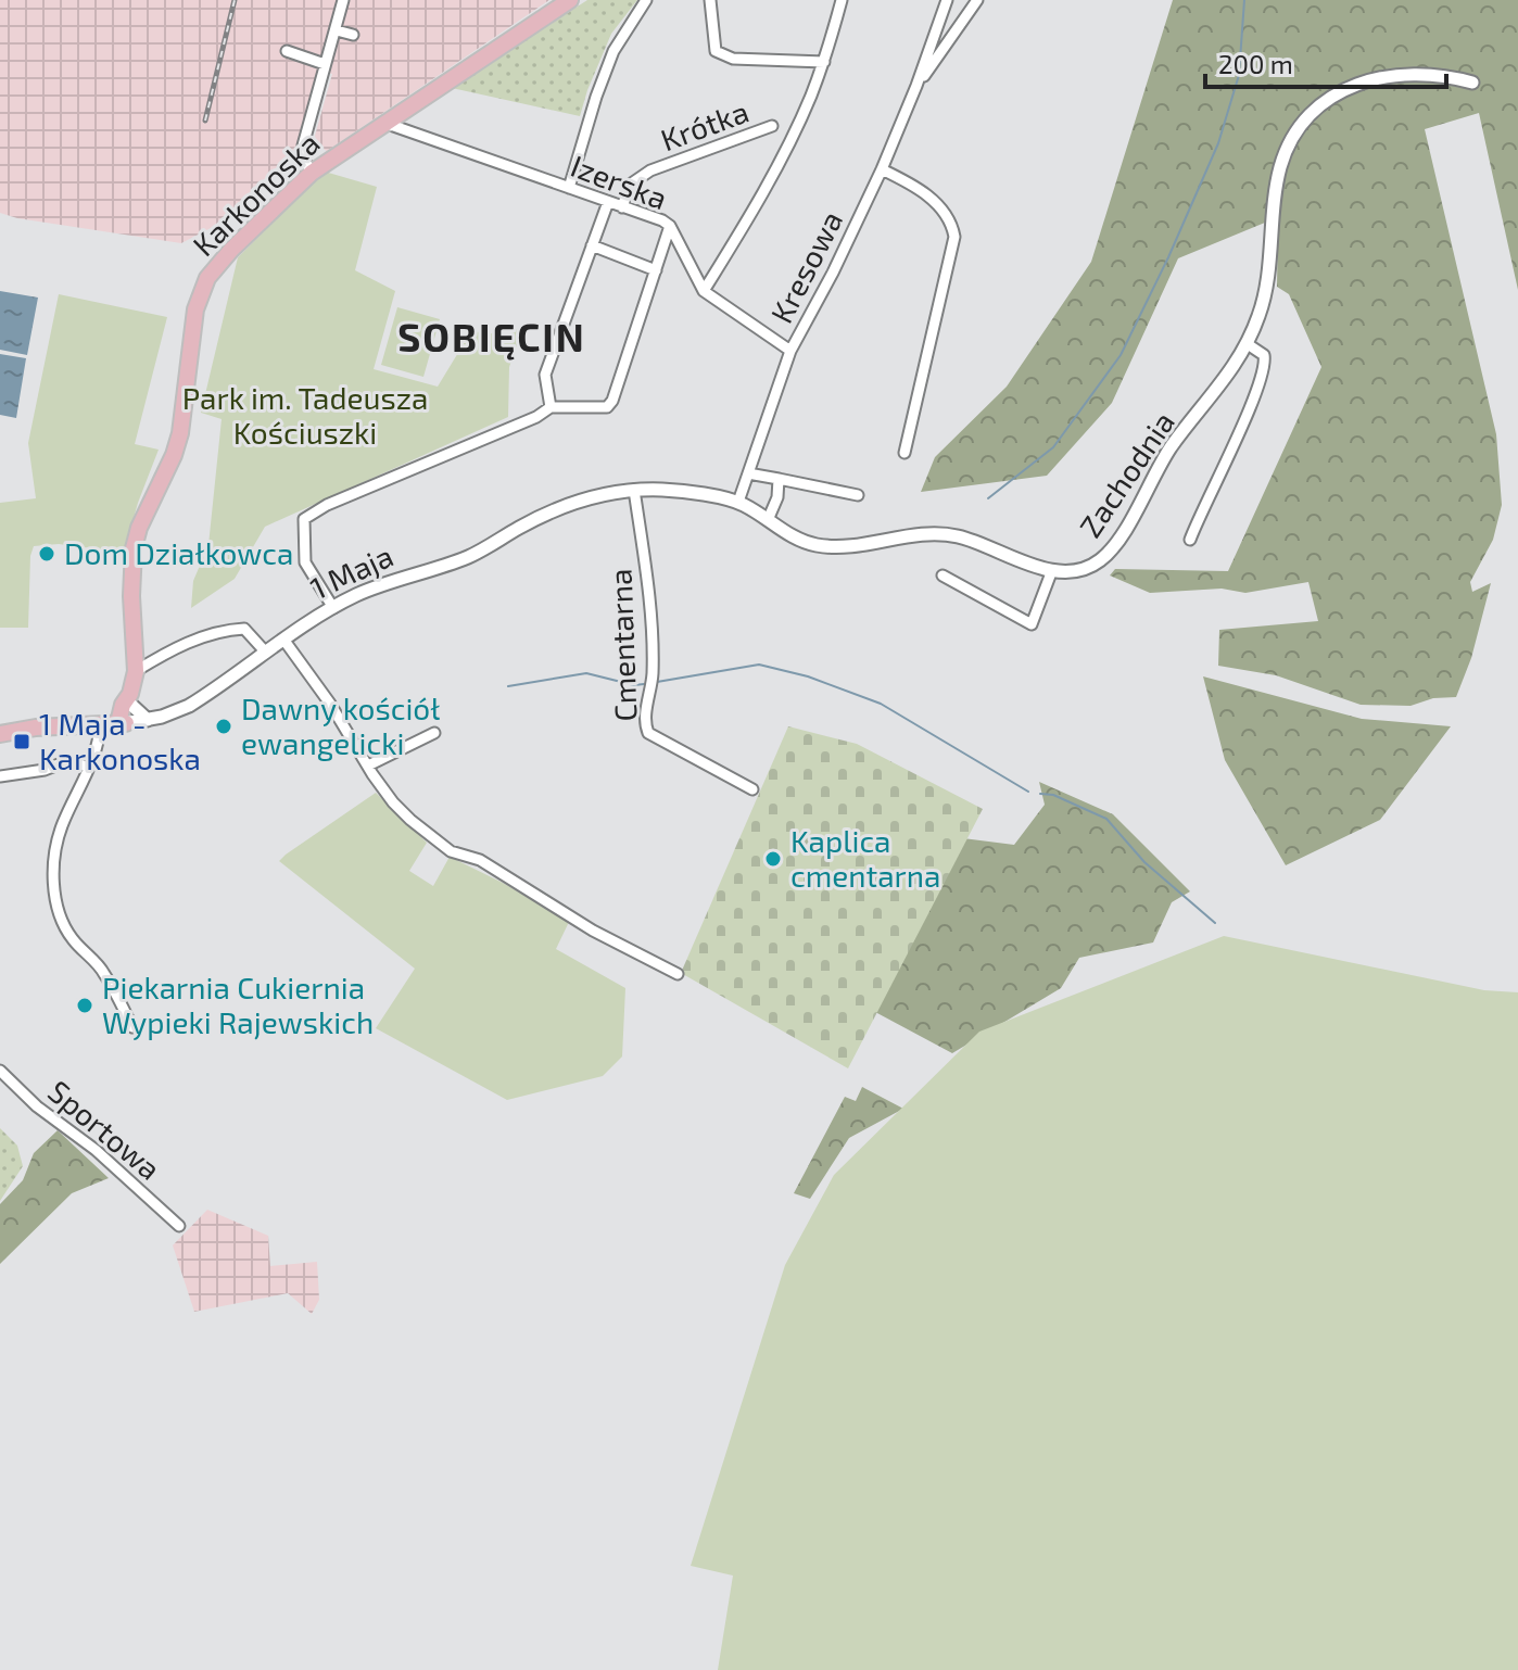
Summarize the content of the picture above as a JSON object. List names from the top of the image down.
{
  "streets": {
    "main road": ["Karkonoska", "1 Maja"],
    "street": [
      "Krótka",
      "Izerska",
      "Kresowa",
      "Zachodnia",
      "Cmentarna",
      "Sportowa"
    ]
  },
  "crossings": [
    ["Krótka", "Izerska"],
    ["Izerska", "Karkonoska"],
    ["Izerska", "Kresowa"],
    ["Karkonoska", "1 Maja"],
    ["Kresowa", "Zachodnia"],
    ["Kresowa", "1 Maja"],
    ["Zachodnia", "1 Maja"],
    ["1 Maja", "Cmentarna"]
  ],
  "districts": ["SOBIĘCIN"],
  "parks": ["Park im. Tadeusza Kościuszki"],
  "places": {
    "other": [
      "Dom Działkowca",
      "Dawny kościół ewangelicki",
      "Kaplica cmentarna",
      "Piekarnia Cukiernia Wypieki Rajewskich"
    ],
    "transit": ["1 Maja - Karkonoska"]
  },
  "scale_bar": "200 m"
}
